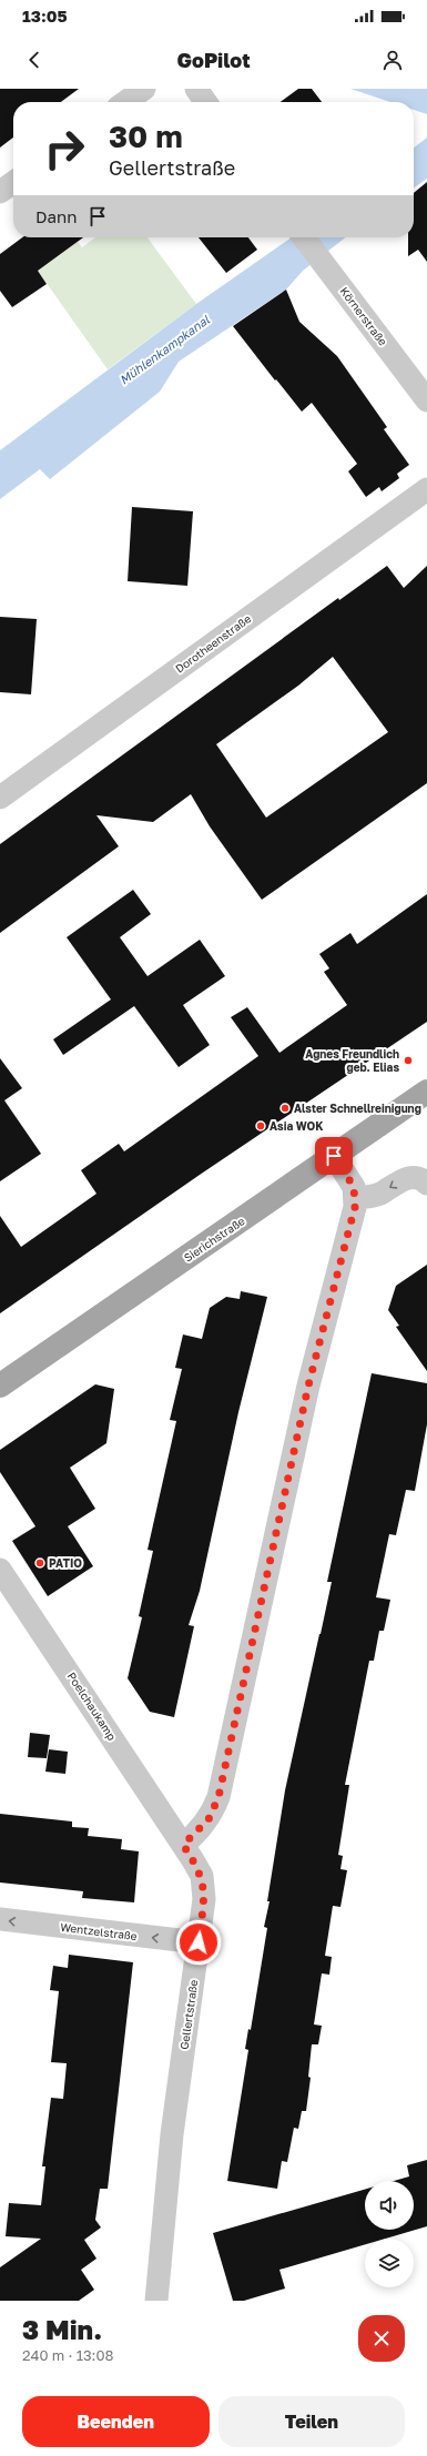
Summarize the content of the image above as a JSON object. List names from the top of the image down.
{
  "streets": {
    "main road": ["Sierichstraße"],
    "street": [
      "Körnerstraße",
      "Dorotheenstraße",
      "Poelchaukamp",
      "Wentzelstraße",
      "Gellertstraße"
    ]
  },
  "crossings": [
    ["Poelchaukamp", "Gellertstraße"],
    ["Wentzelstraße", "Gellertstraße"]
  ],
  "one_way": ["Wentzelstraße"],
  "water": ["Mühlenkampkanal"],
  "places": [
    "Agnes Freundlich geb. Elias",
    "Alster Schnellreinigung",
    "Asia WOK",
    "PATIO"
  ],
  "page": {
    "status": "13:05",
    "header": "GoPilot",
    "turn": ["30 m", "Gellertstraße"],
    "then": "Dann",
    "heading": ["3 Min.", "240 m · 13:08"],
    "buttons": ["Beenden", "Teilen"]
  }
}
